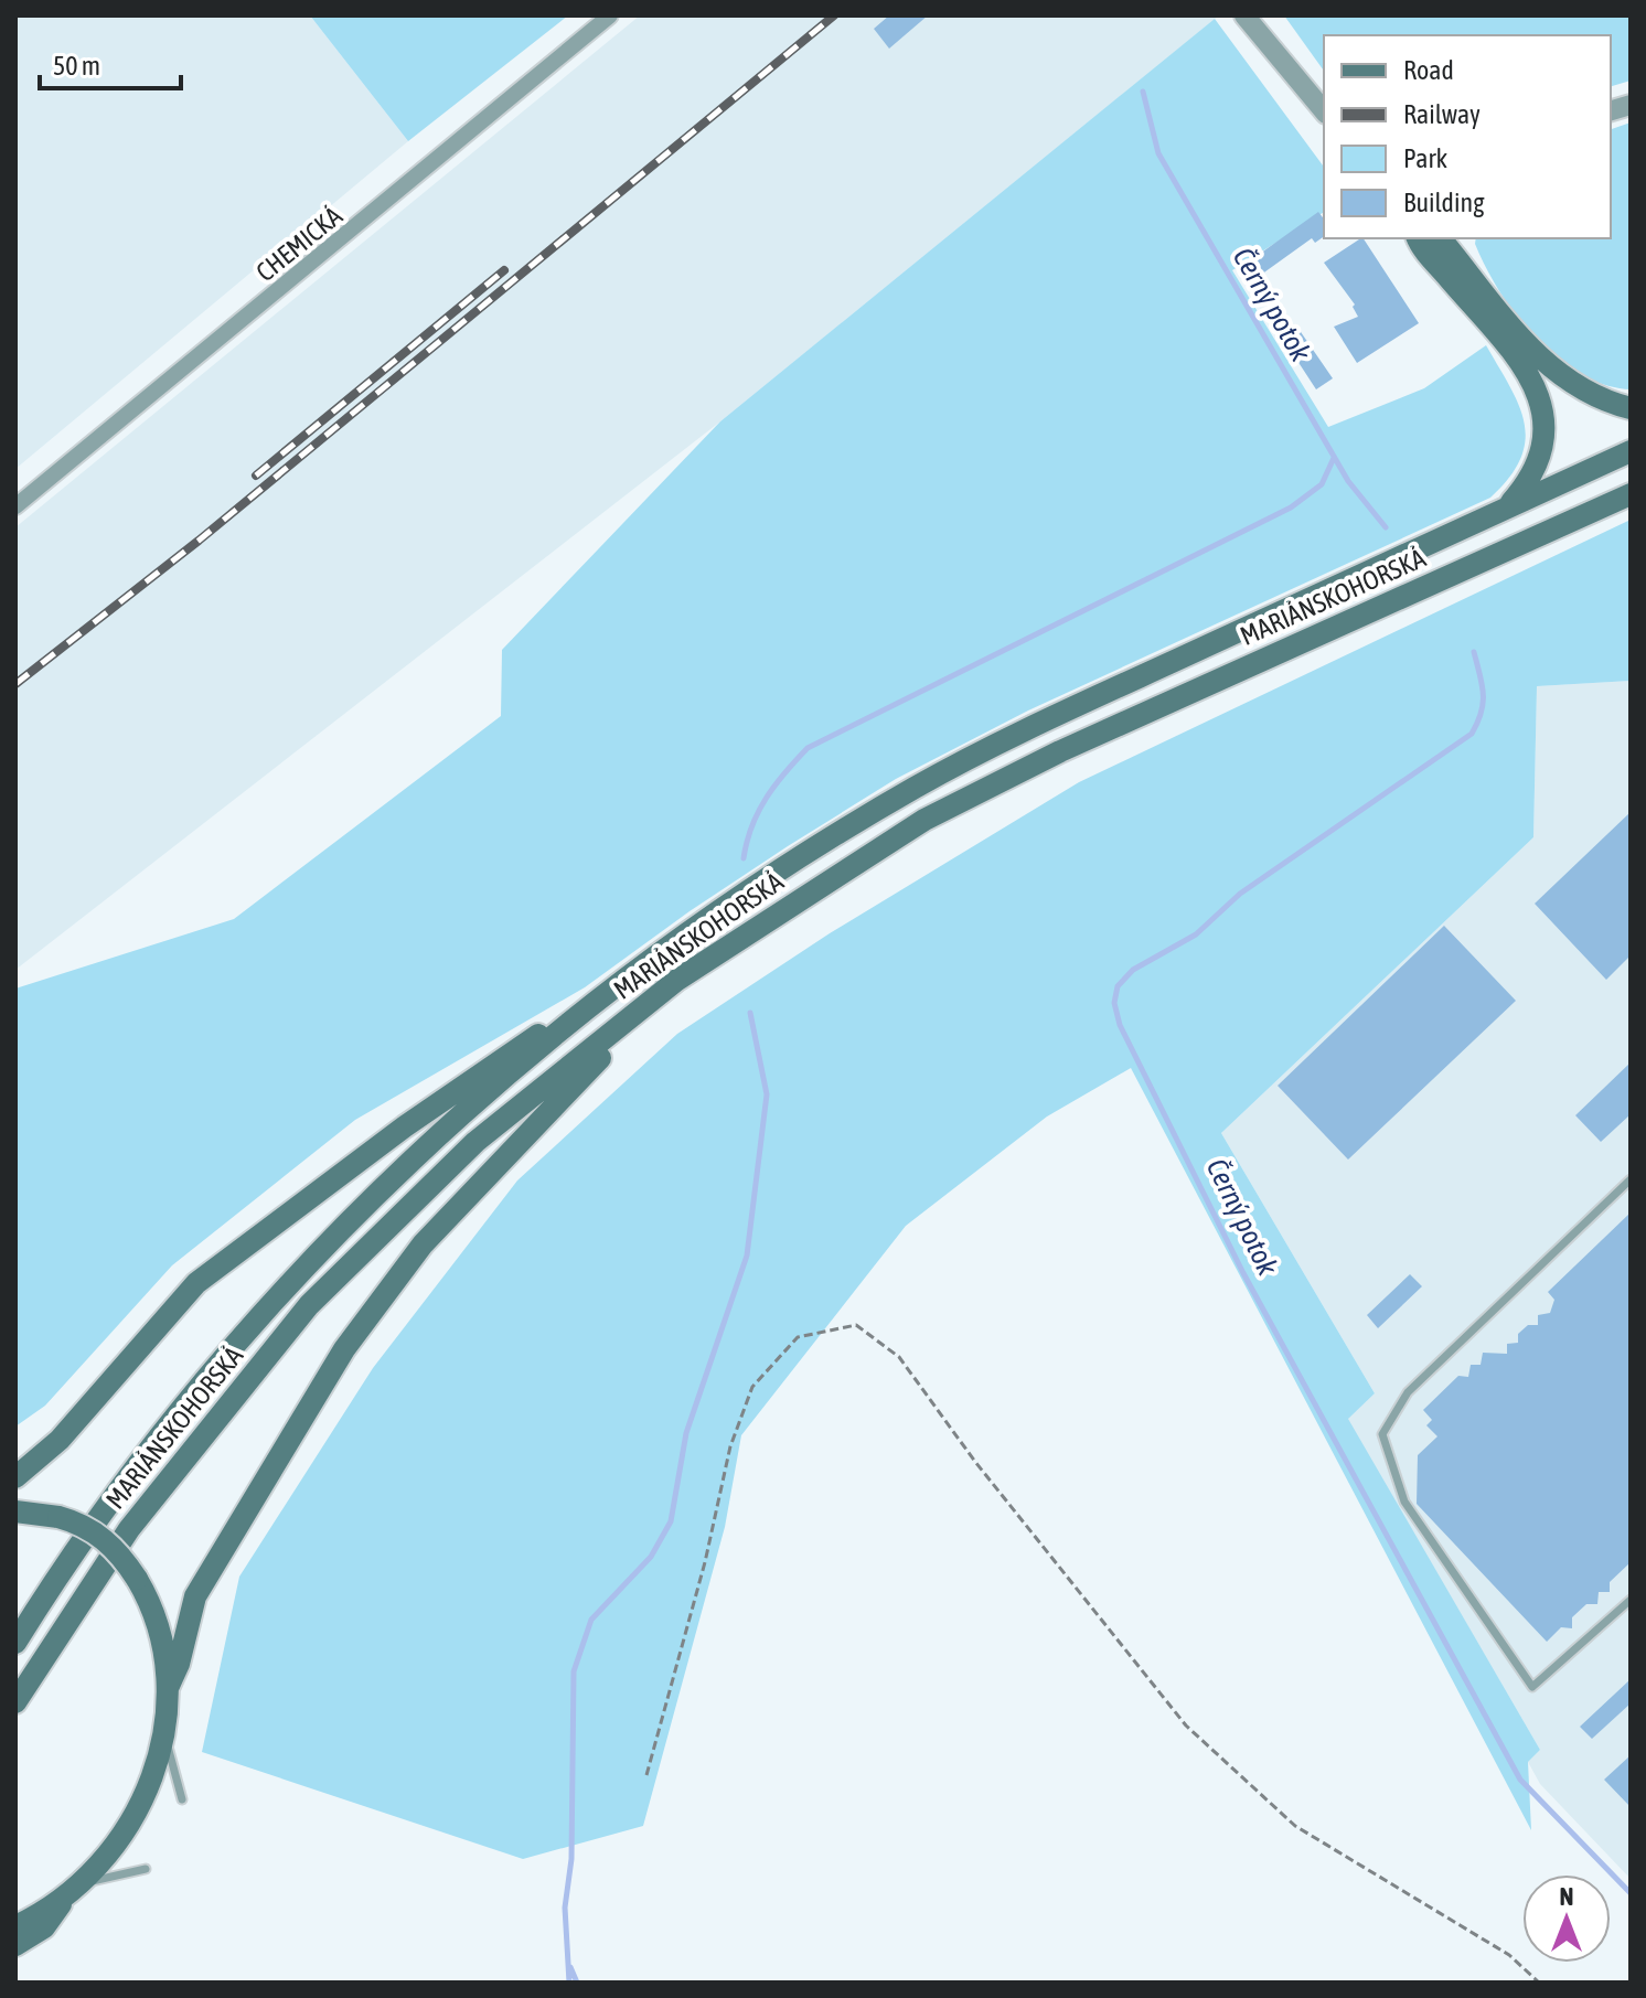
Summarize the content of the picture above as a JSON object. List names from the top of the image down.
{
  "streets": {
    "main road": ["MARIÁNSKOHORSKÁ"],
    "street": ["CHEMICKÁ"]
  },
  "water": ["Černý potok"],
  "legend": [
    "Road",
    "Railway",
    "Park",
    "Building"
  ],
  "scale_bar": "50 m",
  "north": "top"
}
